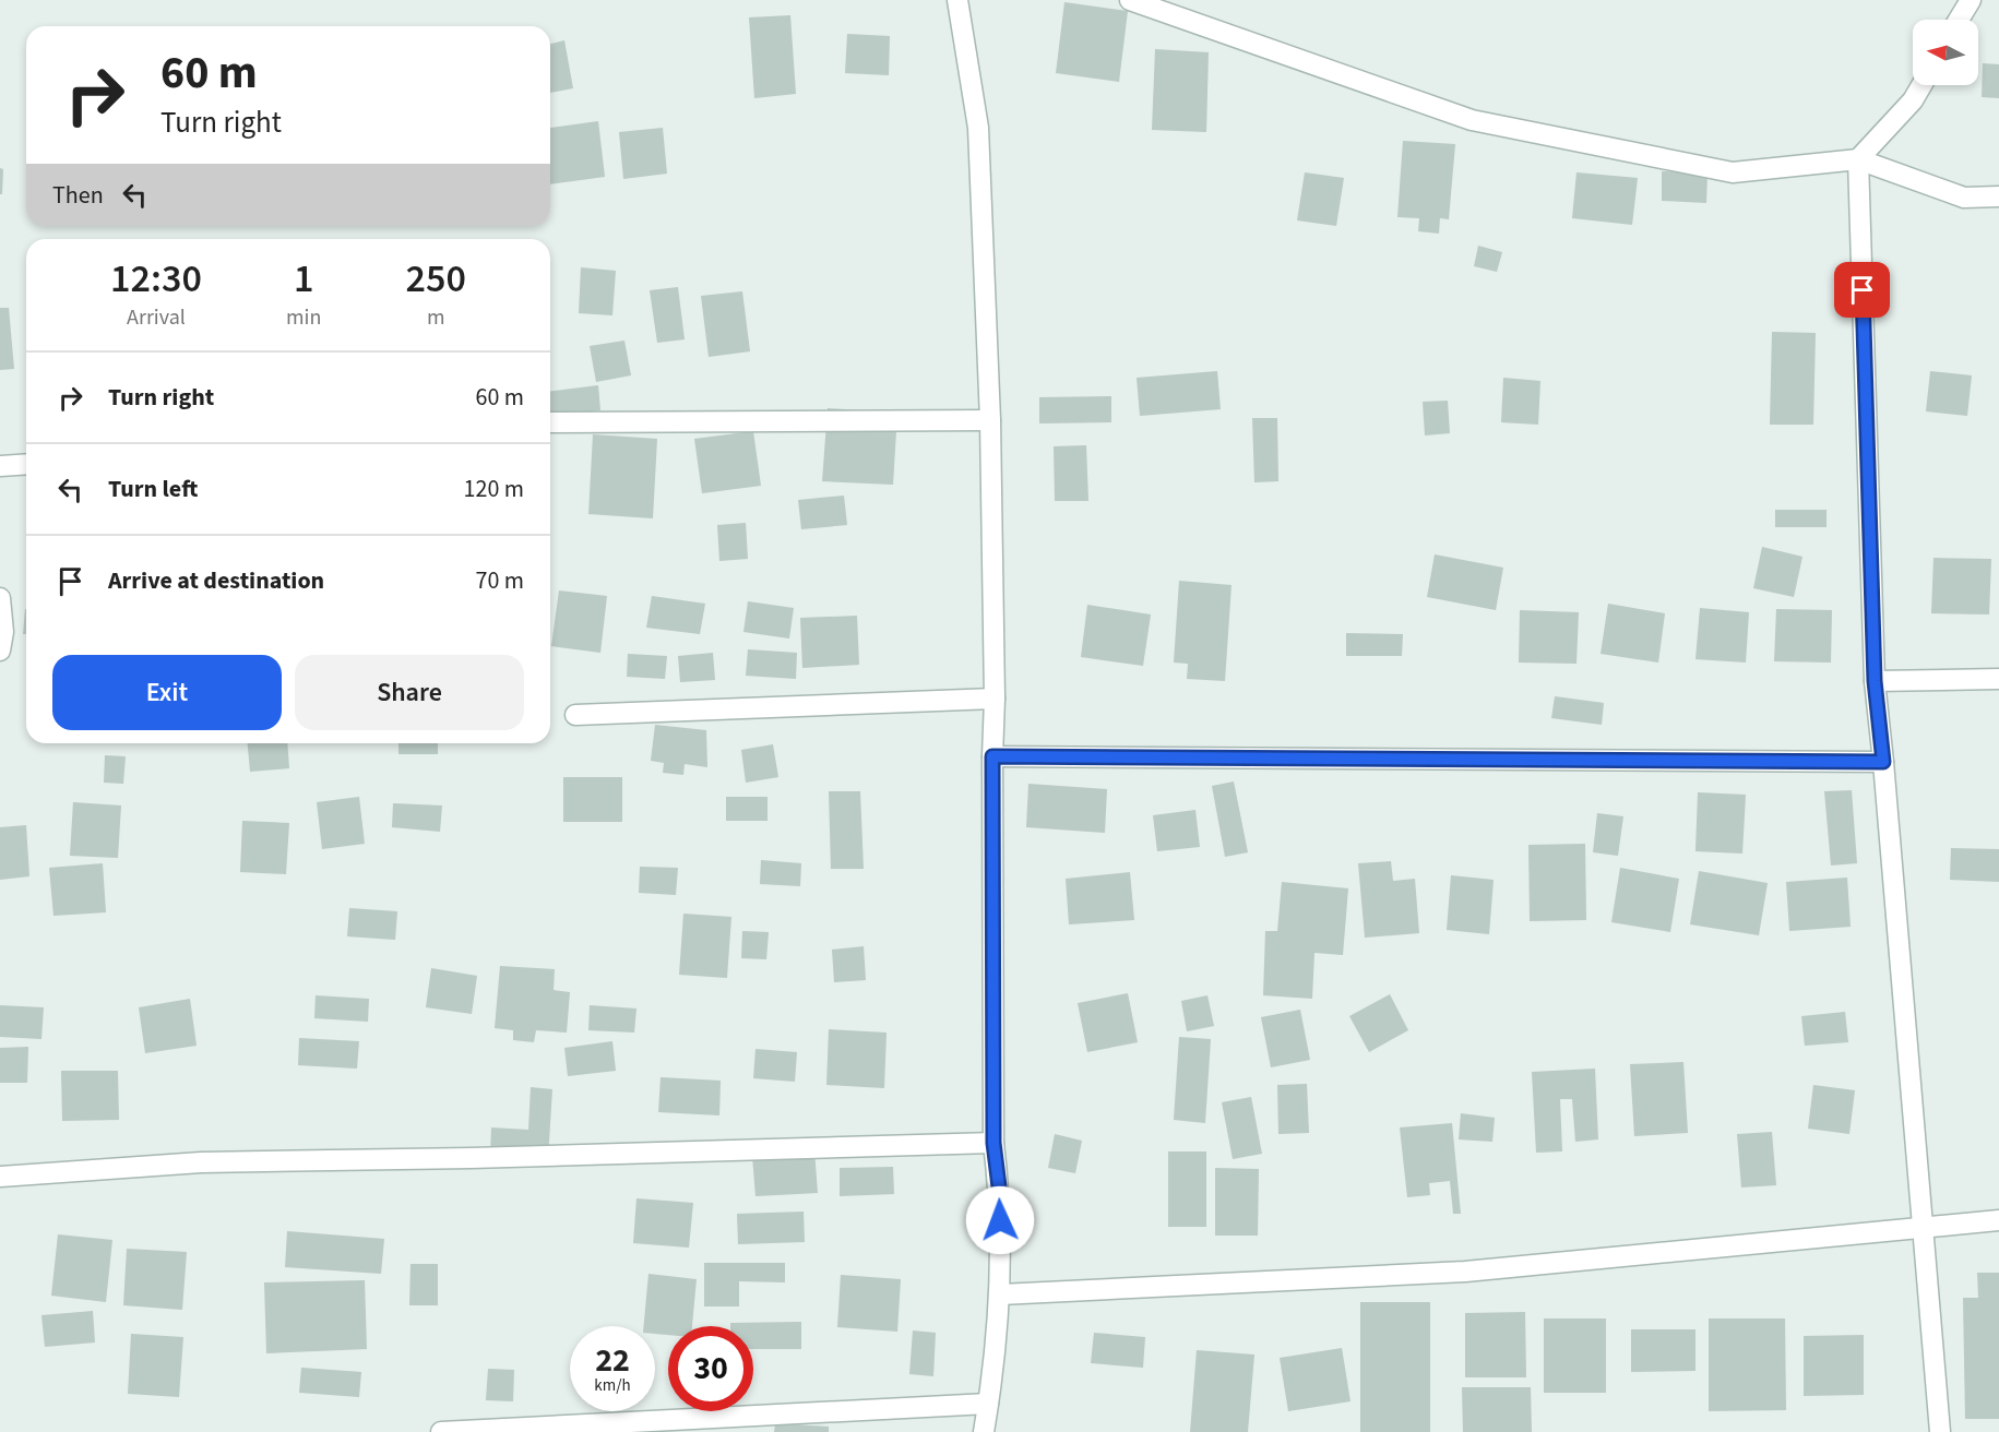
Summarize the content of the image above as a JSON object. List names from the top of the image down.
{
  "north": "left",
  "page": {
    "turn": ["60 m", "Turn right"],
    "then": "Then",
    "eta": [
      "12:30",
      "Arrival",
      "1",
      "min",
      "250",
      "m"
    ],
    "list": [
      {
        "name": "Turn right",
        "value": "60 m"
      },
      {
        "name": "Turn left",
        "value": "120 m"
      },
      {
        "name": "Arrive at destination",
        "value": "70 m"
      }
    ],
    "buttons": ["Exit", "Share"],
    "speed": "22 km/h",
    "limit": "30"
  }
}
